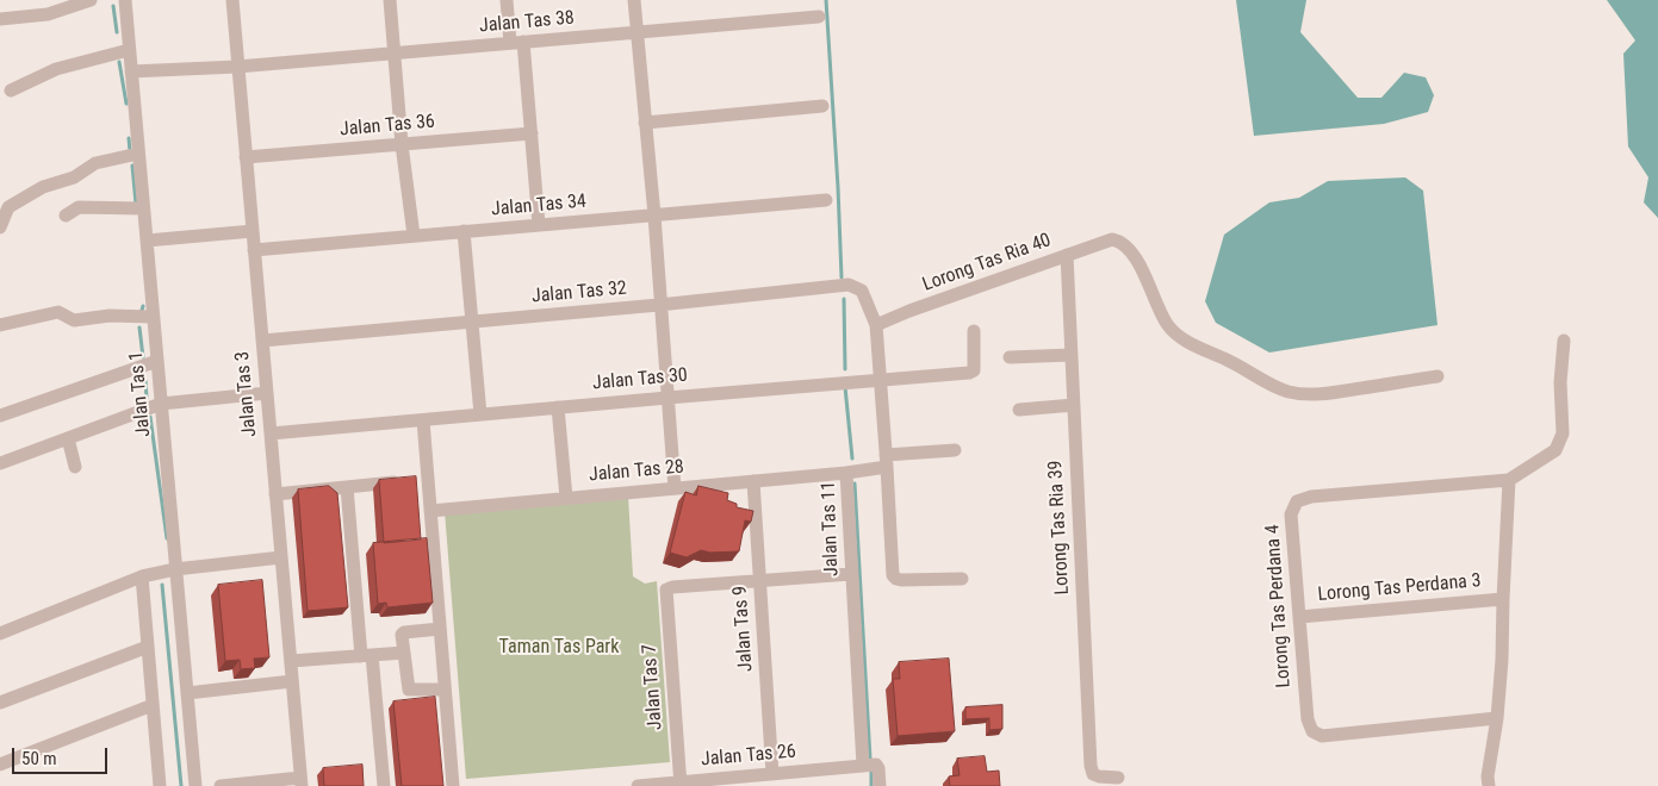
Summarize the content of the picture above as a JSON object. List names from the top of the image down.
{
  "streets": {
    "street": [
      "Jalan Tas 38",
      "Jalan Tas 36",
      "Jalan Tas 34",
      "Lorong Tas Ria 40",
      "Jalan Tas 32",
      "Jalan Tas 30",
      "Jalan Tas 1",
      "Jalan Tas 3",
      "Jalan Tas 28",
      "Lorong Tas Ria 39",
      "Jalan Tas 11",
      "Lorong Tas Perdana 3",
      "Lorong Tas Perdana 4",
      "Jalan Tas 9",
      "Jalan Tas 7",
      "Jalan Tas 26"
    ]
  },
  "crossings": [
    ["Jalan Tas 38", "Jalan Tas 1"],
    ["Jalan Tas 38", "Jalan Tas 3"],
    ["Jalan Tas 36", "Jalan Tas 3"],
    ["Jalan Tas 34", "Jalan Tas 3"],
    ["Lorong Tas Ria 40", "Jalan Tas 32"],
    ["Lorong Tas Ria 40", "Lorong Tas Ria 39"],
    ["Jalan Tas 32", "Jalan Tas 3"],
    ["Jalan Tas 30", "Jalan Tas 3"],
    ["Jalan Tas 28", "Jalan Tas 11"],
    ["Jalan Tas 28", "Jalan Tas 9"],
    ["Jalan Tas 11", "Jalan Tas 26"],
    ["Lorong Tas Perdana 3", "Lorong Tas Perdana 4"],
    ["Jalan Tas 9", "Jalan Tas 7"],
    ["Jalan Tas 9", "Jalan Tas 26"],
    ["Jalan Tas 7", "Jalan Tas 26"]
  ],
  "parks": ["Taman Tas Park"],
  "scale_bar": "50 m"
}
